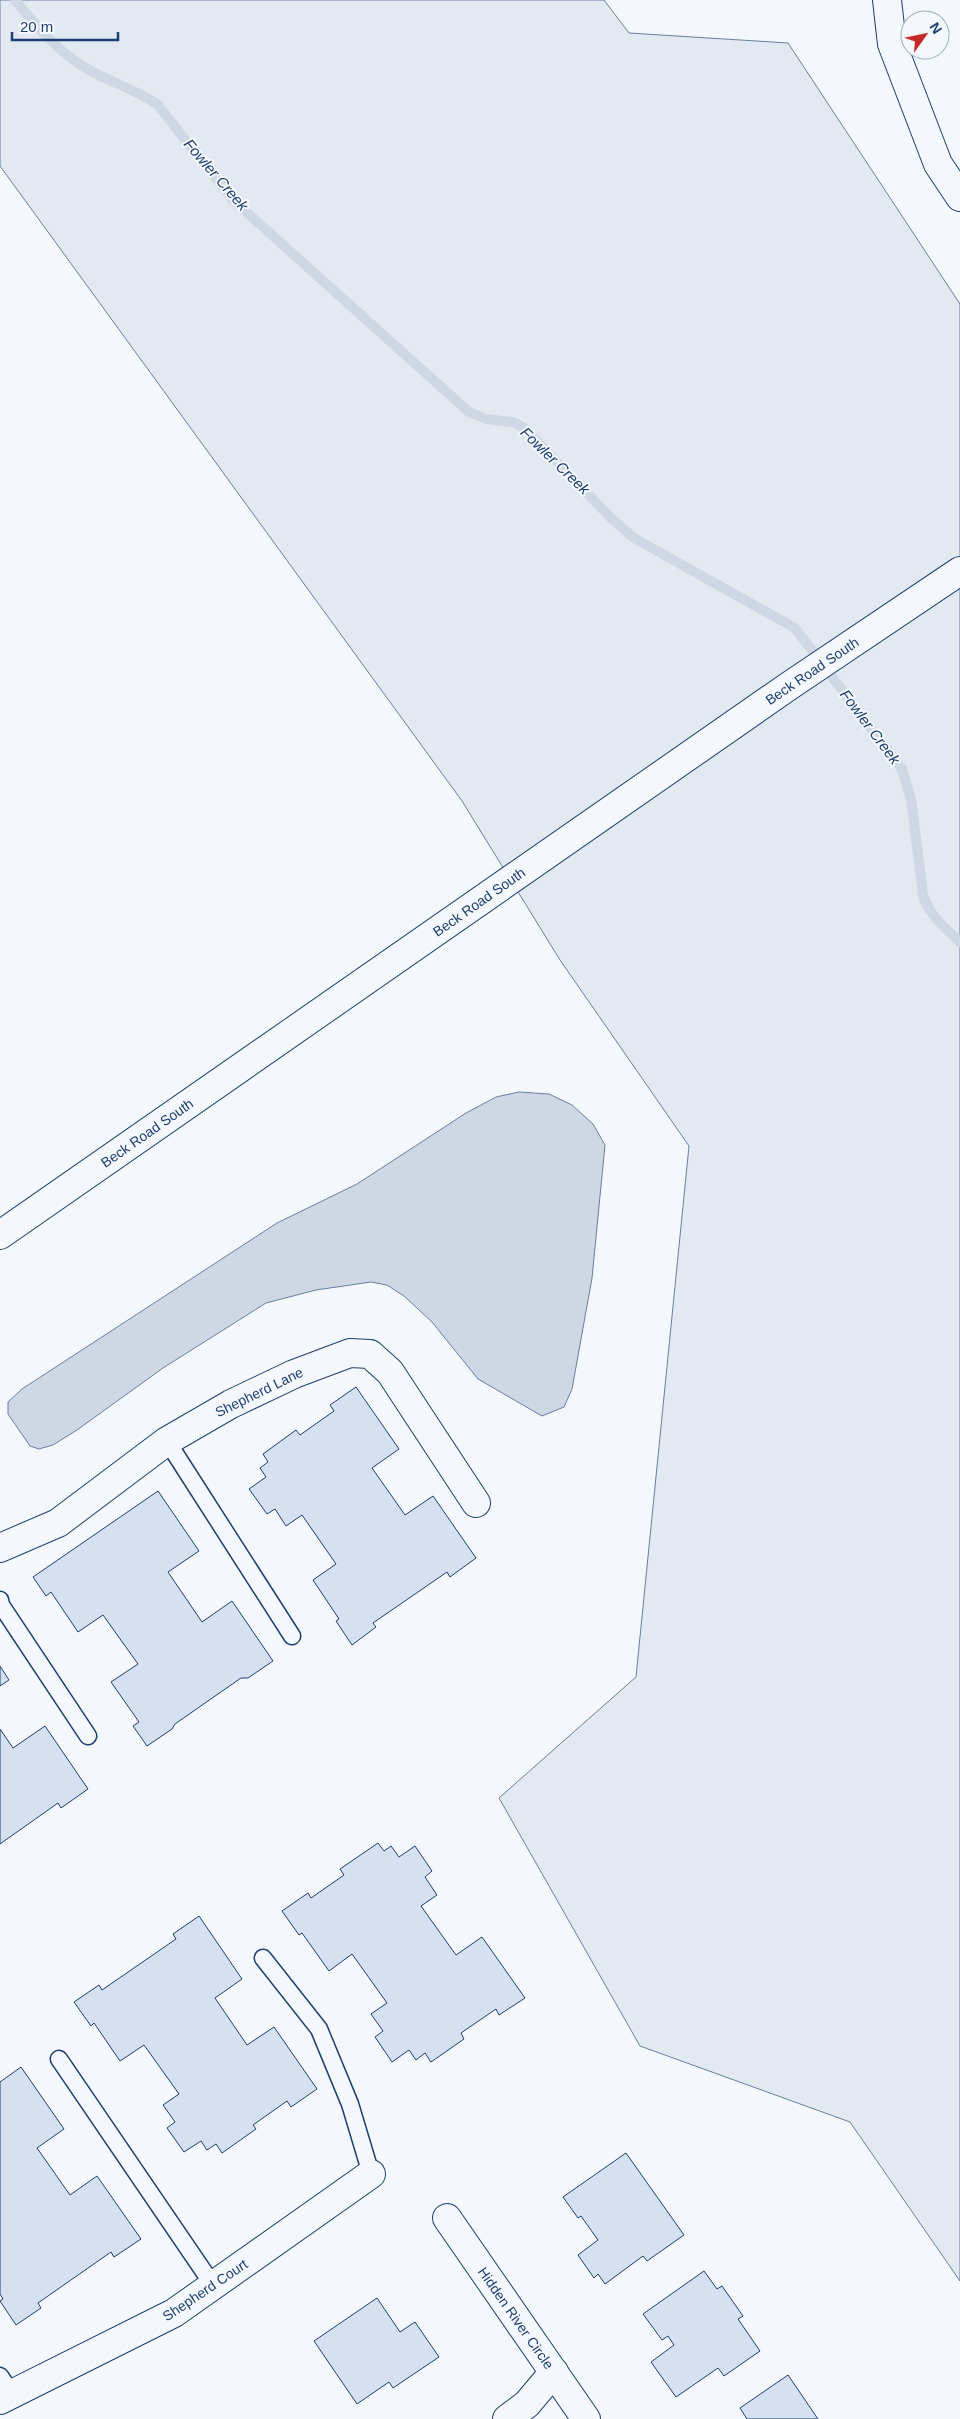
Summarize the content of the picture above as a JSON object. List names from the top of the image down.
{
  "streets": {
    "street": [
      "Beck Road South",
      "Shepherd Lane",
      "Shepherd Court",
      "Hidden River Circle"
    ]
  },
  "water": ["Fowler Creek"],
  "scale_bar": "20 m",
  "north": "top right"
}
